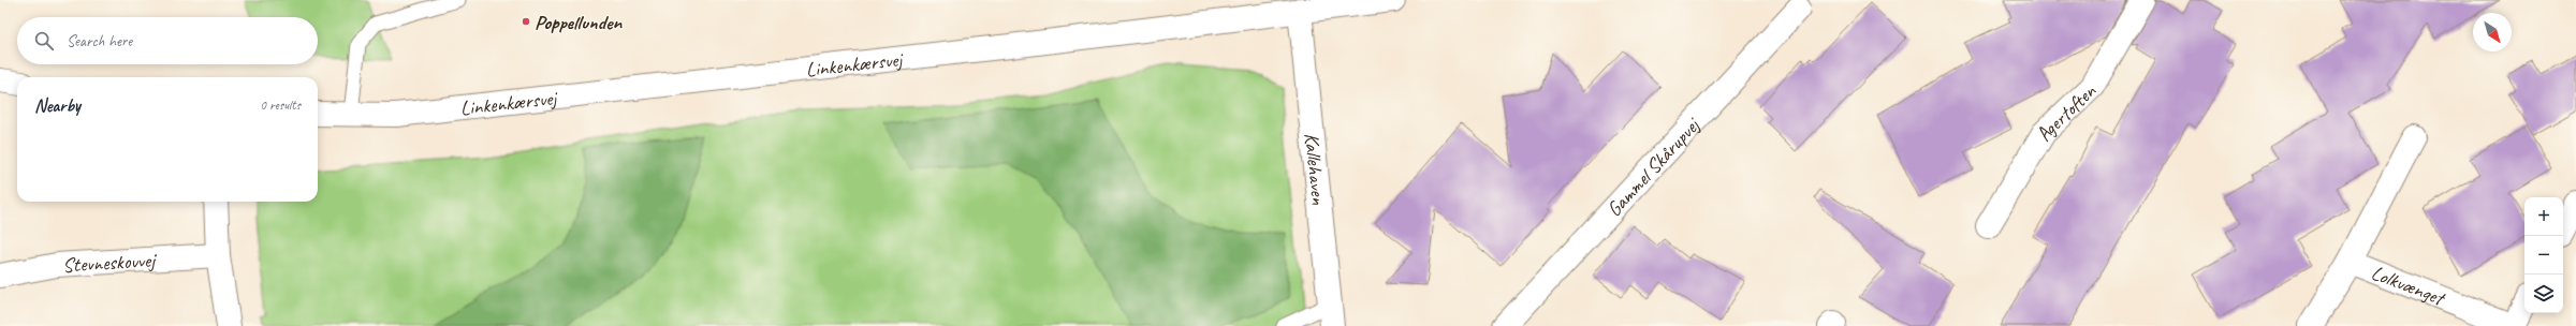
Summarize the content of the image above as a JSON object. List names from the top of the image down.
{
  "streets": {
    "street": [
      "Linkenkærsvej",
      "Agertoften",
      "Gammel Skårupvej",
      "Kallehaven",
      "Stevneskovvej",
      "Lolkvænget"
    ]
  },
  "crossings": [
    ["Linkenkærsvej", "Kallehaven"]
  ],
  "places": ["Poppellunden"],
  "north": "bottom right",
  "page": {
    "search": "Search here",
    "heading": ["Nearby", "0 results"],
    "map_buttons": ["+", "−"]
  }
}
